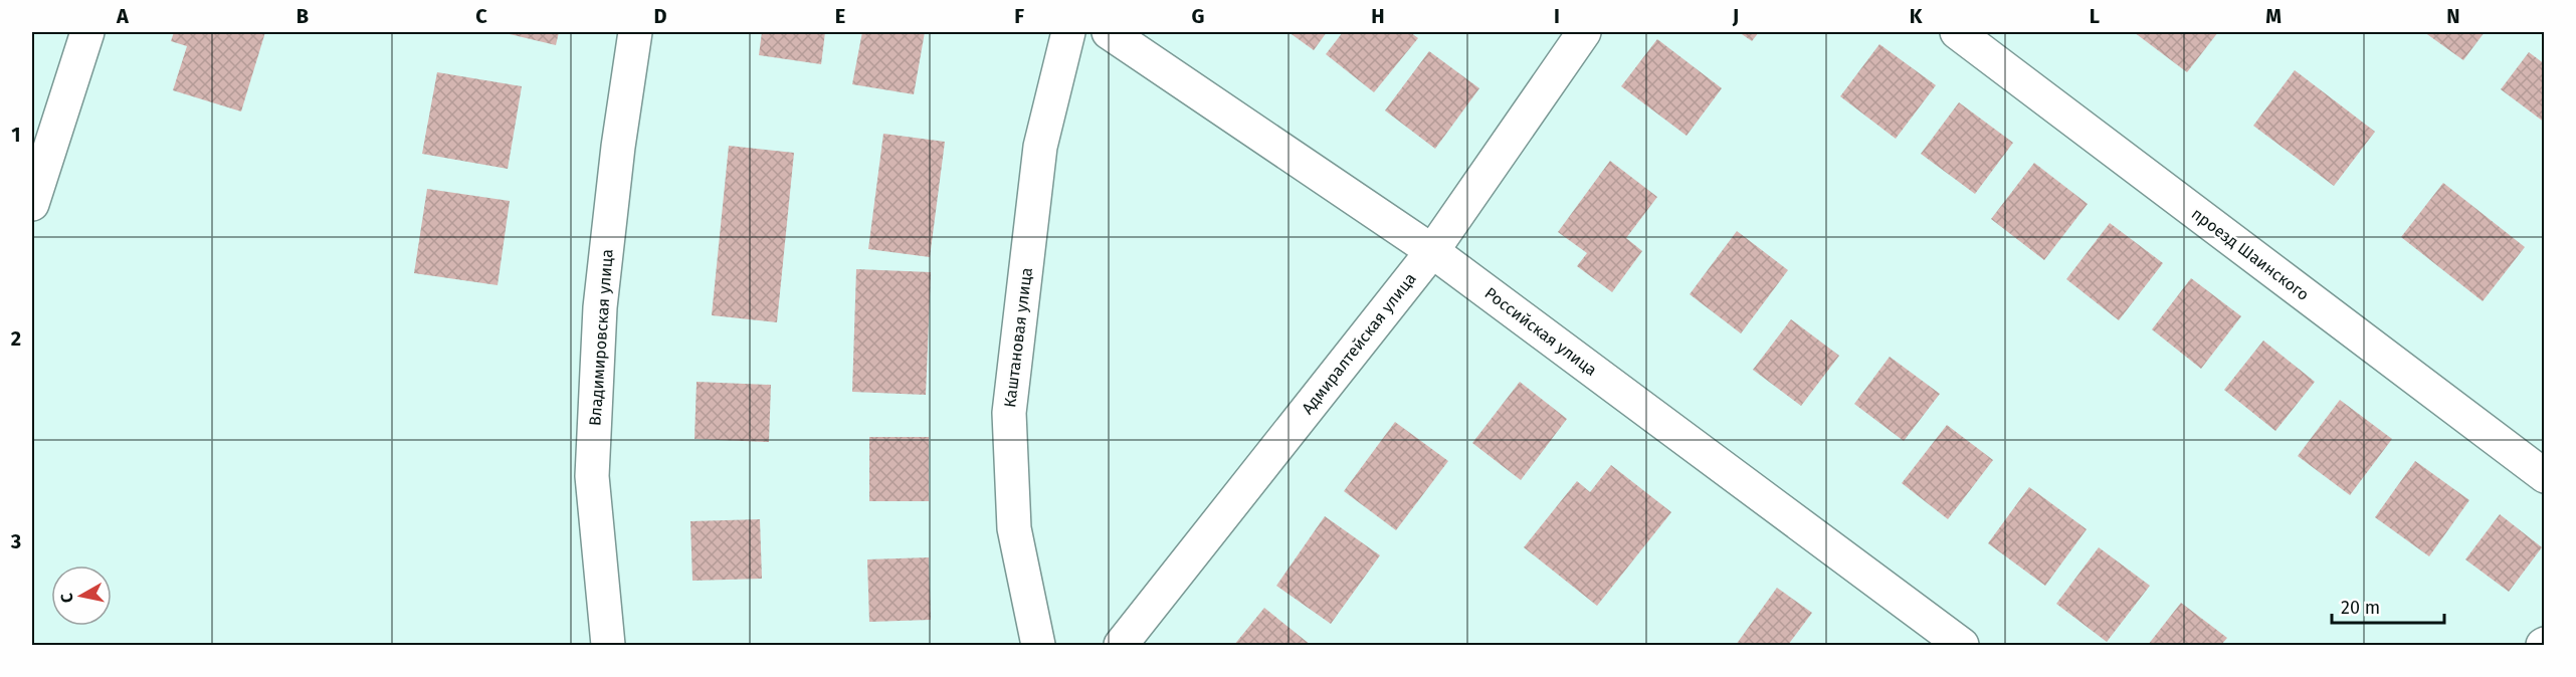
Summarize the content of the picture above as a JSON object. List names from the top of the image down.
{
  "streets": {
    "street": [
      "проезд Шаинского",
      "Российская улица",
      "Владимировская улица",
      "Каштановая улица",
      "Адмиралтейская улица"
    ]
  },
  "crossings": [
    ["Российская улица", "Адмиралтейская улица"]
  ],
  "scale_bar": "20 m",
  "north": "left",
  "grid": {
    "columns": [
      "A",
      "B",
      "C",
      "D",
      "E",
      "F",
      "G",
      "H",
      "I",
      "J",
      "K",
      "L",
      "M",
      "N"
    ],
    "rows": ["1", "2", "3"]
  }
}
